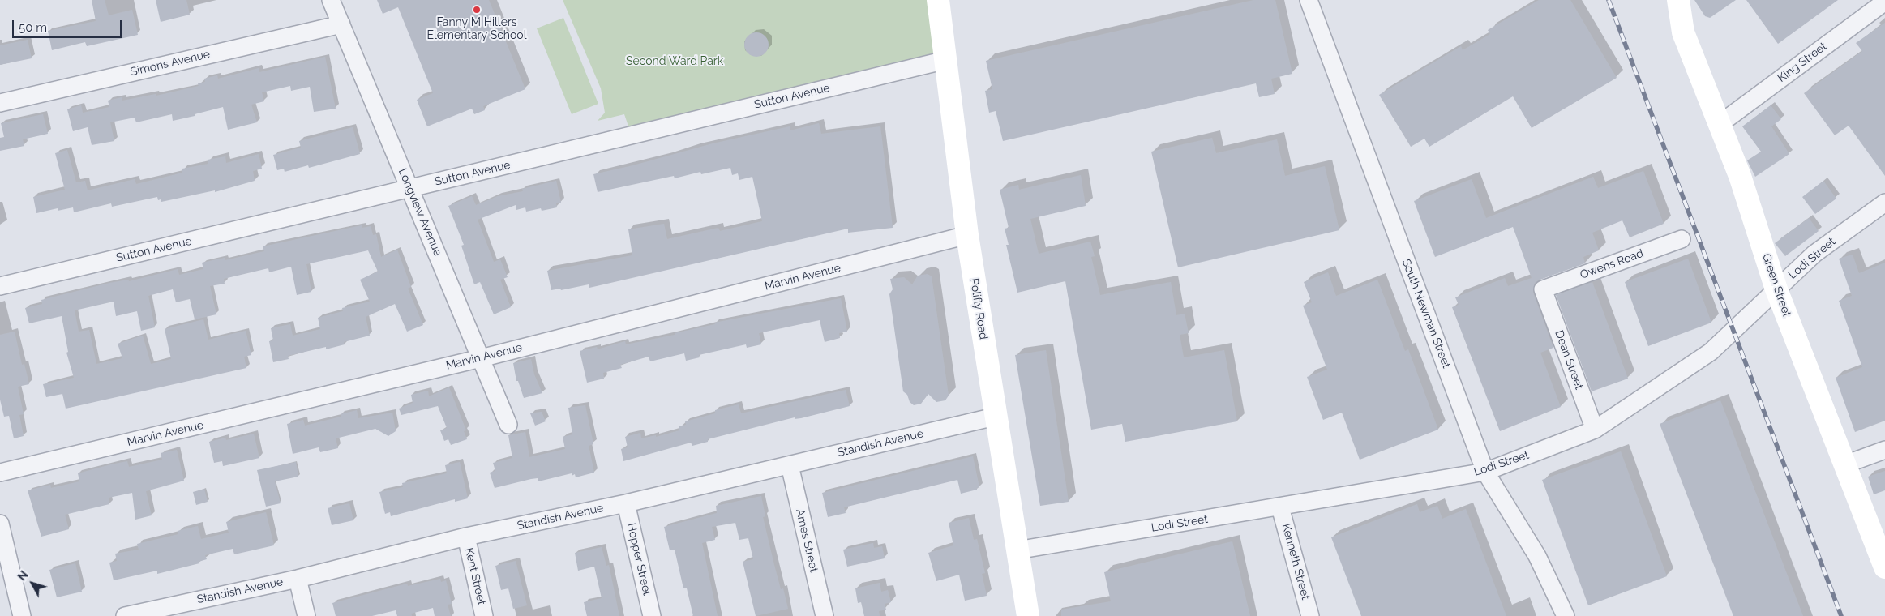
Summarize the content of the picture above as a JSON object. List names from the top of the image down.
{
  "streets": {
    "main road": ["Green Street", "Polifly Road"],
    "street": [
      "King Street",
      "Simons Avenue",
      "Sutton Avenue",
      "Longview Avenue",
      "Lodi Street",
      "Owens Road",
      "Marvin Avenue",
      "South Newman Street",
      "Dean Street",
      "Standish Avenue",
      "Ames Street",
      "Hopper Street",
      "Kenneth Street",
      "Kent Street"
    ]
  },
  "crossings": [
    ["King Street", "Green Street"],
    ["Simons Avenue", "Longview Avenue"],
    ["Sutton Avenue", "Longview Avenue"],
    ["Sutton Avenue", "Polifly Road"],
    ["Longview Avenue", "Marvin Avenue"],
    ["Lodi Street", "Green Street"],
    ["Lodi Street", "Polifly Road"],
    ["Lodi Street", "South Newman Street"],
    ["Lodi Street", "Dean Street"],
    ["Lodi Street", "Kenneth Street"],
    ["Owens Road", "Dean Street"],
    ["Marvin Avenue", "Polifly Road"],
    ["Polifly Road", "Standish Avenue"],
    ["Standish Avenue", "Ames Street"],
    ["Standish Avenue", "Hopper Street"],
    ["Standish Avenue", "Kent Street"]
  ],
  "parks": ["Second Ward Park"],
  "places": ["Fanny M Hillers Elementary School"],
  "scale_bar": "50 m",
  "north": "top left"
}
